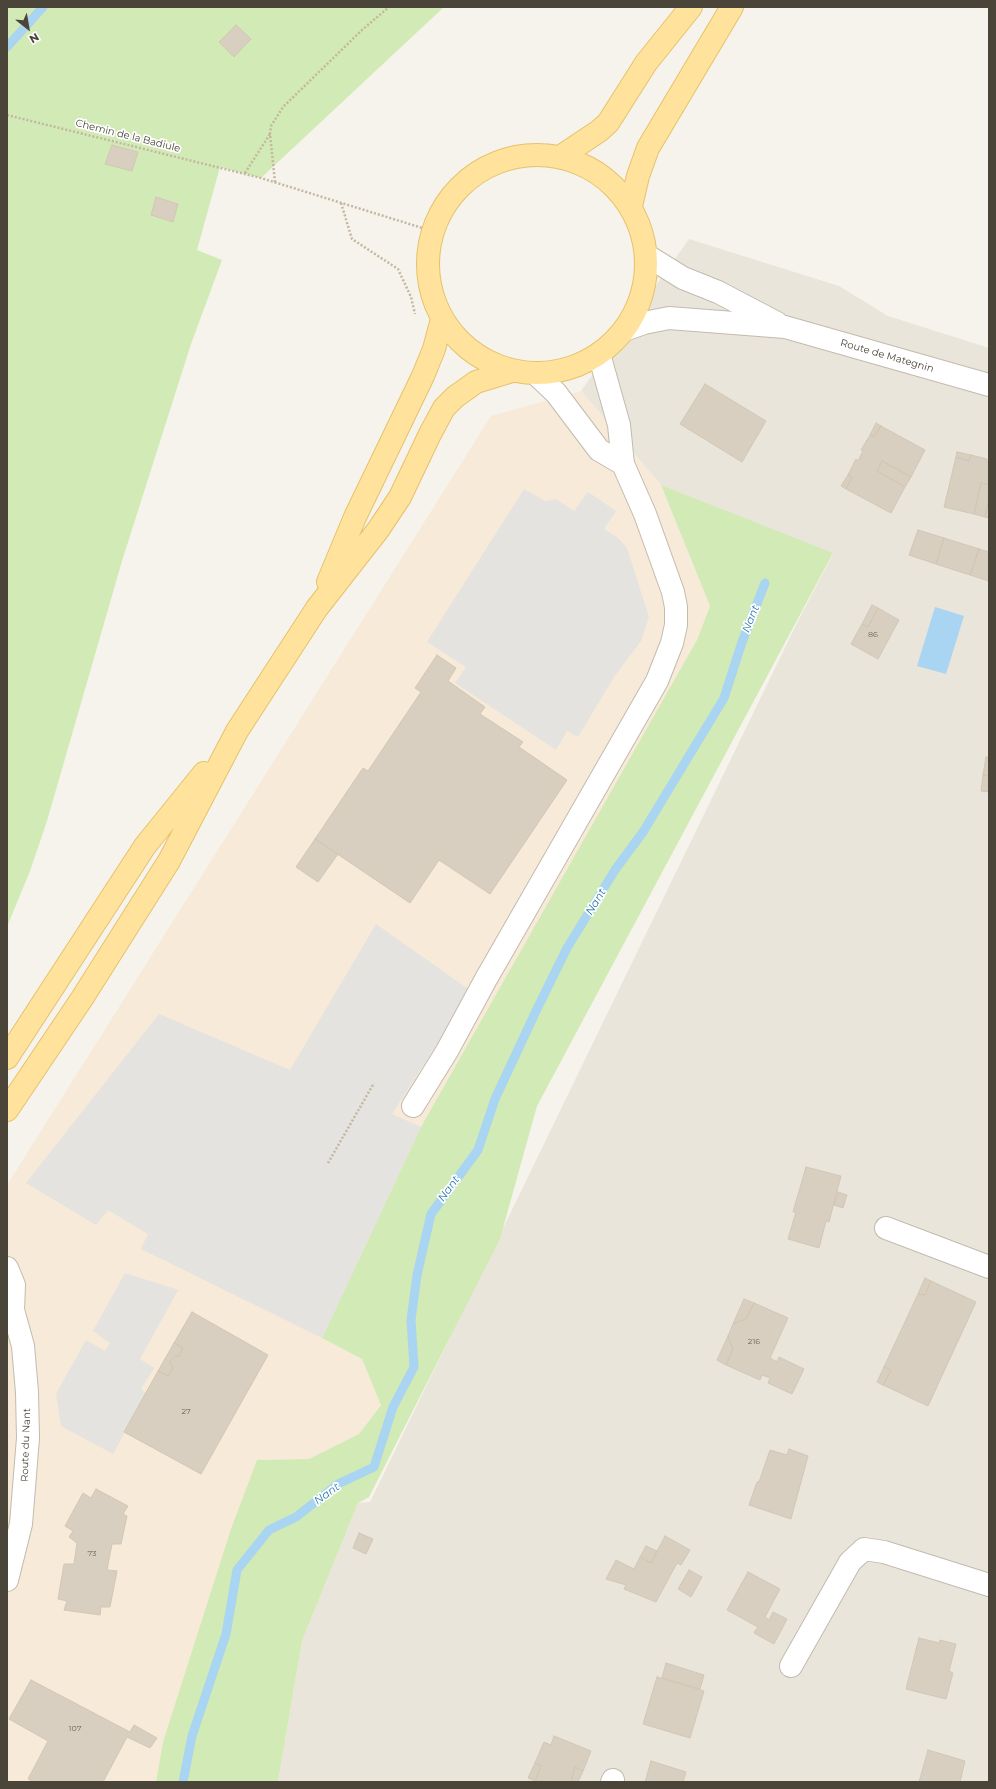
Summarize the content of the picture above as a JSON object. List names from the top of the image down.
{
  "streets": {
    "street": ["Route de Mategnin", "Route du Nant"],
    "path": ["Chemin de la Badiule"]
  },
  "water": ["Nant"],
  "house_numbers": [
    "86",
    "216",
    "27",
    "73",
    "107"
  ],
  "north": "bottom right"
}
